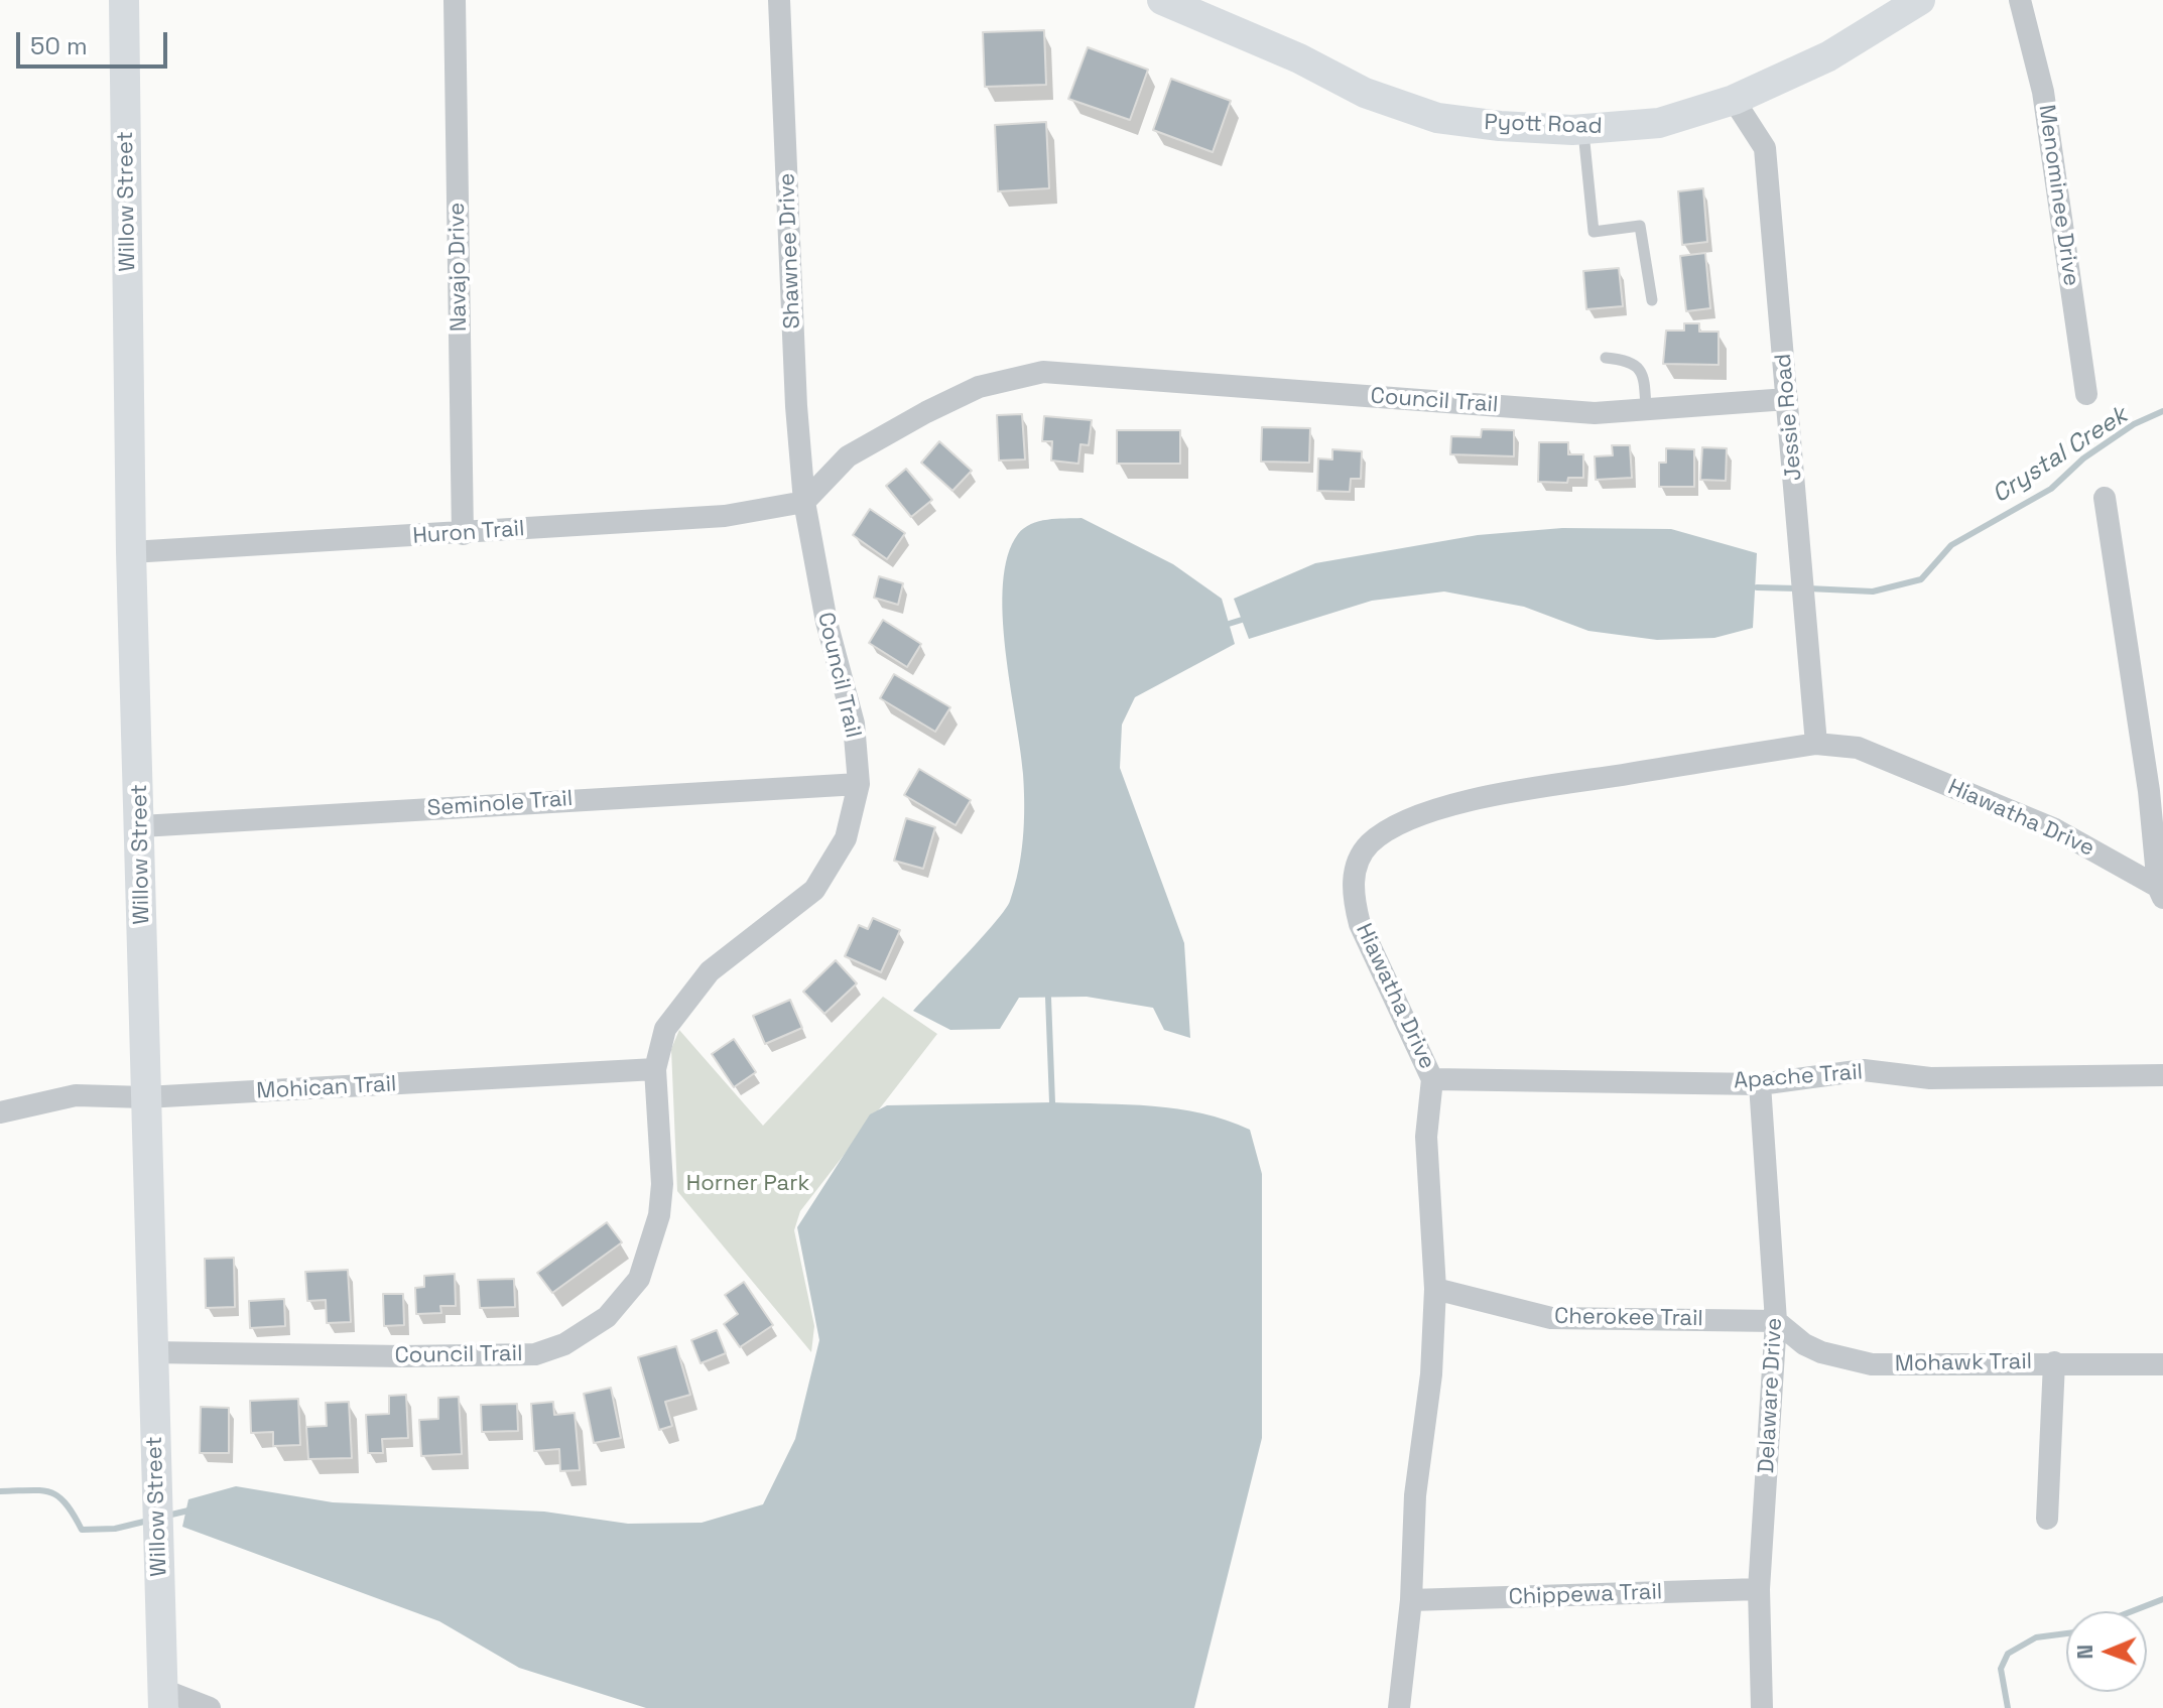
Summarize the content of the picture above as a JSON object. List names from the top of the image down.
{
  "streets": {
    "street": [
      "Pyott Road",
      "Menominee Drive",
      "Willow Street",
      "Shawnee Drive",
      "Navajo Drive",
      "Council Trail",
      "Jessie Road",
      "Huron Trail",
      "Seminole Trail",
      "Hiawatha Drive",
      "Apache Trail",
      "Mohican Trail",
      "Cherokee Trail",
      "Mohawk Trail",
      "Delaware Drive",
      "Chippewa Trail"
    ]
  },
  "crossings": [
    ["Pyott Road", "Jessie Road"],
    ["Willow Street", "Council Trail"],
    ["Willow Street", "Huron Trail"],
    ["Willow Street", "Seminole Trail"],
    ["Willow Street", "Mohican Trail"],
    ["Shawnee Drive", "Council Trail"],
    ["Shawnee Drive", "Huron Trail"],
    ["Navajo Drive", "Huron Trail"],
    ["Council Trail", "Jessie Road"],
    ["Council Trail", "Huron Trail"],
    ["Council Trail", "Seminole Trail"],
    ["Council Trail", "Mohican Trail"],
    ["Jessie Road", "Hiawatha Drive"],
    ["Hiawatha Drive", "Apache Trail"],
    ["Hiawatha Drive", "Cherokee Trail"],
    ["Hiawatha Drive", "Chippewa Trail"],
    ["Apache Trail", "Delaware Drive"],
    ["Cherokee Trail", "Mohawk Trail"],
    ["Cherokee Trail", "Delaware Drive"],
    ["Mohawk Trail", "Delaware Drive"],
    ["Delaware Drive", "Chippewa Trail"]
  ],
  "water": ["Crystal Creek"],
  "parks": ["Horner Park"],
  "scale_bar": "50 m",
  "north": "left"
}
